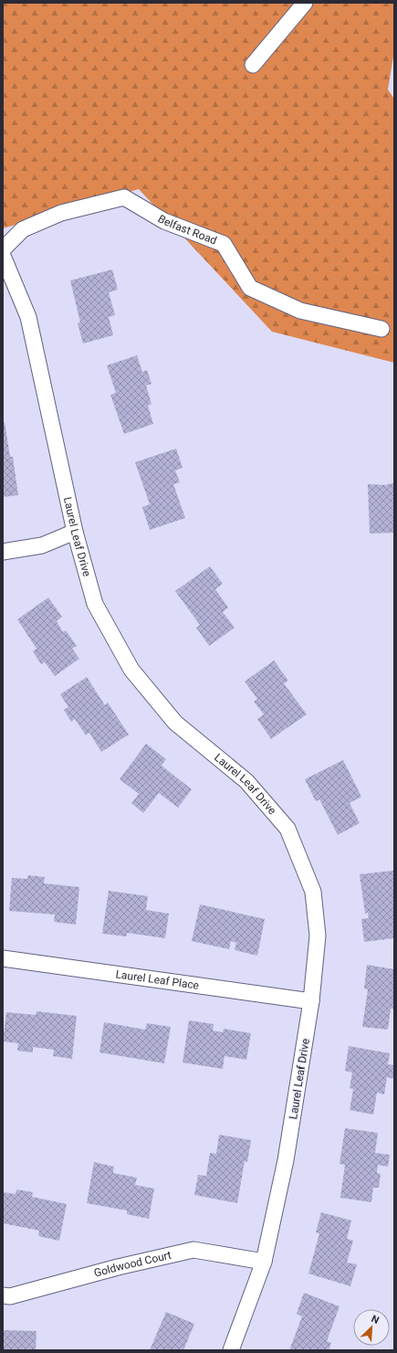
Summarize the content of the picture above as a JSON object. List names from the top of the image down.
{
  "streets": {
    "street": [
      "Belfast Road",
      "Laurel Leaf Drive",
      "Laurel Leaf Place",
      "Goldwood Court"
    ]
  },
  "crossings": [
    ["Laurel Leaf Drive", "Laurel Leaf Place"],
    ["Laurel Leaf Drive", "Goldwood Court"]
  ],
  "north": "top right"
}
